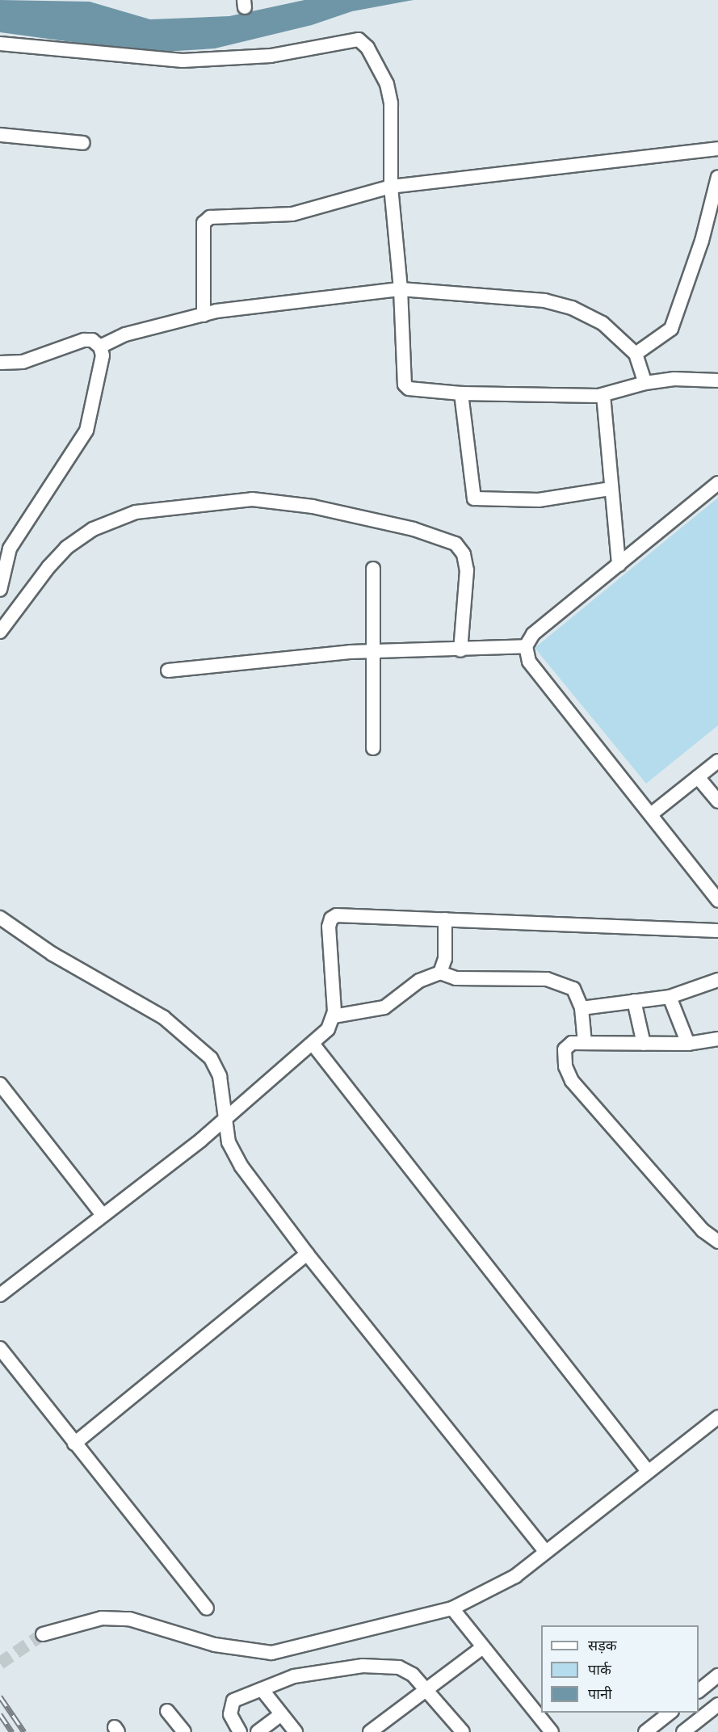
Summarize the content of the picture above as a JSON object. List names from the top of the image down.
{
  "legend": ["सड़क", "पार्क", "पानी"]
}
